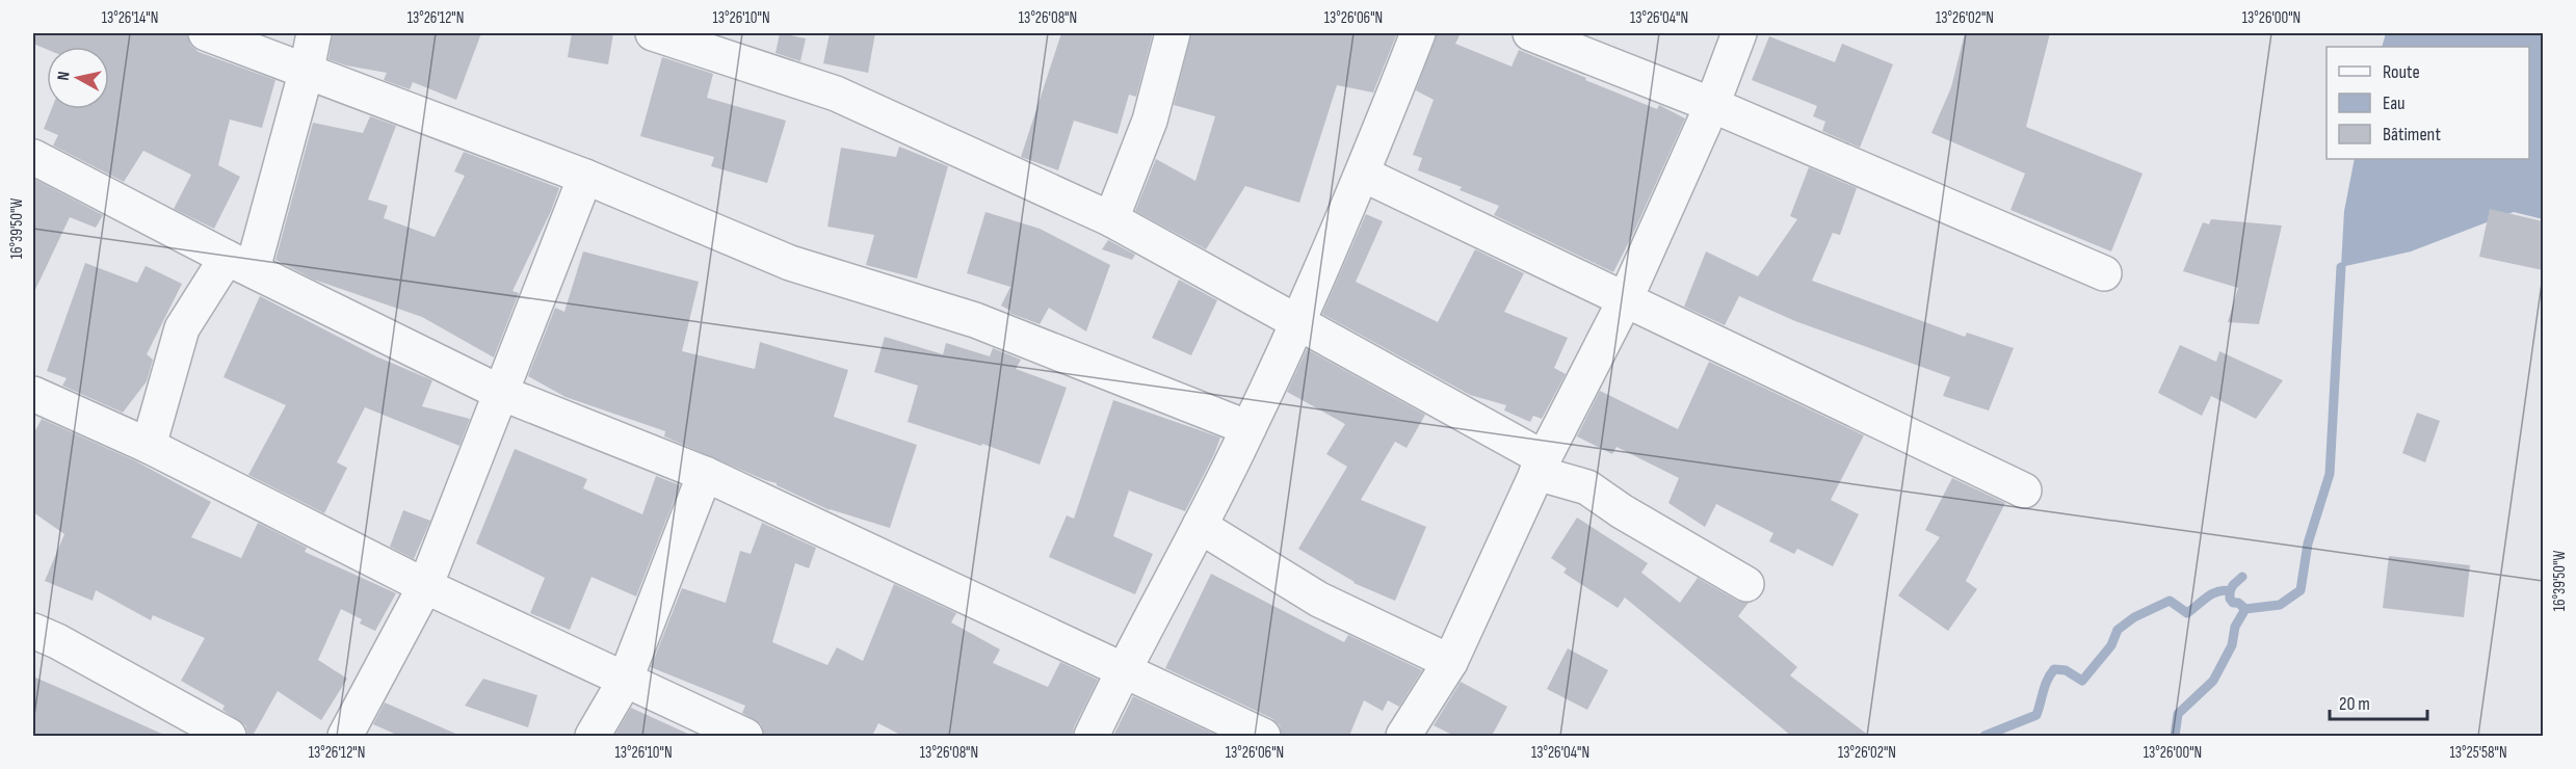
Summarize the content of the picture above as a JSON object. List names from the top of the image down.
{
  "legend": ["Route", "Eau", "Bâtiment"],
  "scale_bar": "20 m",
  "north": "left",
  "coordinates": [
    "13°26'14\"N",
    "13°26'12\"N",
    "13°26'10\"N",
    "13°26'08\"N",
    "13°26'06\"N",
    "13°26'04\"N",
    "13°26'02\"N",
    "13°26'00\"N",
    "16°39'50\"W",
    "13°25'58\"N"
  ]
}
